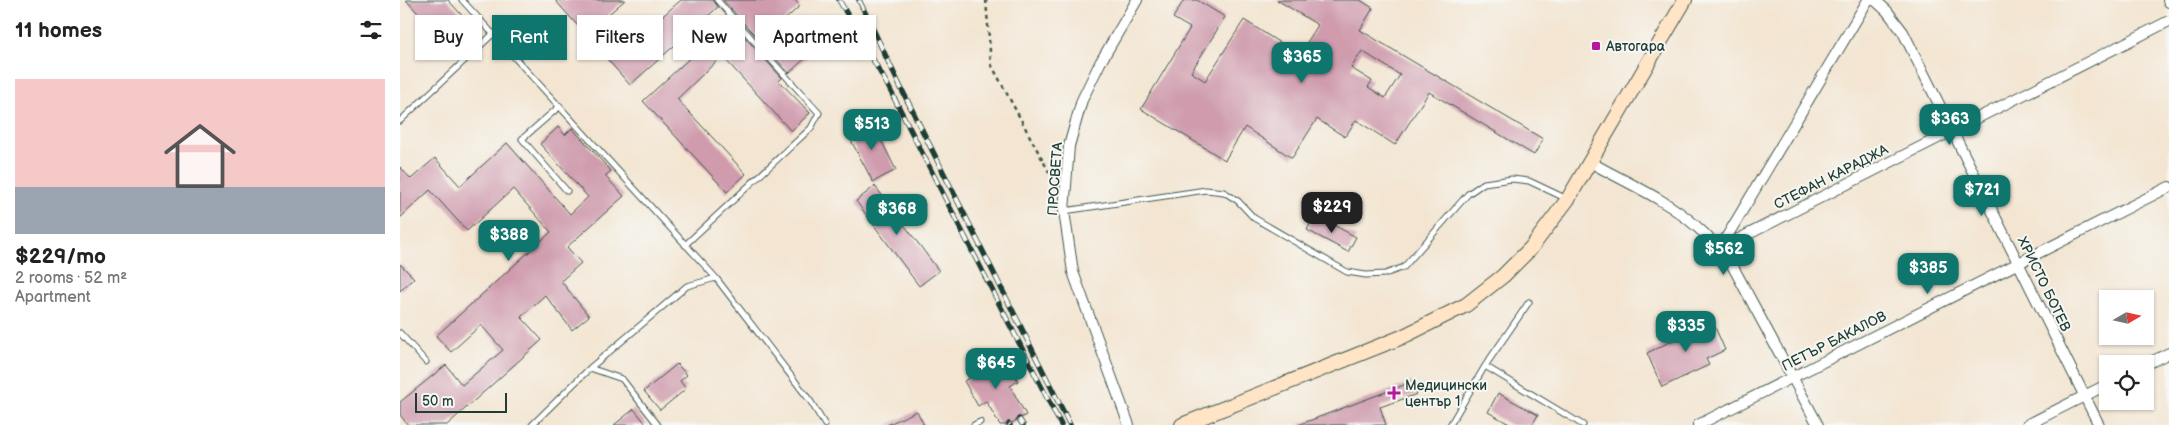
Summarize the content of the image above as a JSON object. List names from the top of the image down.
{
  "streets": {
    "street": [
      "СТЕФАН КАРАДЖА",
      "ПРОСВЕТА",
      "ХРИСТО БОТЕВ",
      "ПЕТЪР БАКАЛОВ"
    ]
  },
  "crossings": [
    ["СТЕФАН КАРАДЖА", "ХРИСТО БОТЕВ"],
    ["ХРИСТО БОТЕВ", "ПЕТЪР БАКАЛОВ"]
  ],
  "places": {
    "transit": ["Автогара"],
    "health": ["Медицински център 1"]
  },
  "scale_bar": "50 m",
  "north": "right",
  "page": {
    "heading": "11 homes",
    "chip": [
      "Buy",
      "Rent",
      "Filters",
      "New",
      "Apartment"
    ],
    "price": [
      "$365",
      "$363",
      "$513",
      "$721",
      "$229",
      "$368",
      "$388",
      "$562",
      "$385",
      "$335",
      "$645"
    ],
    "list": [
      {
        "name": "$229/mo",
        "note": "2 rooms · 52 m² · Apartment"
      }
    ],
    "scale": "50 m"
  }
}
